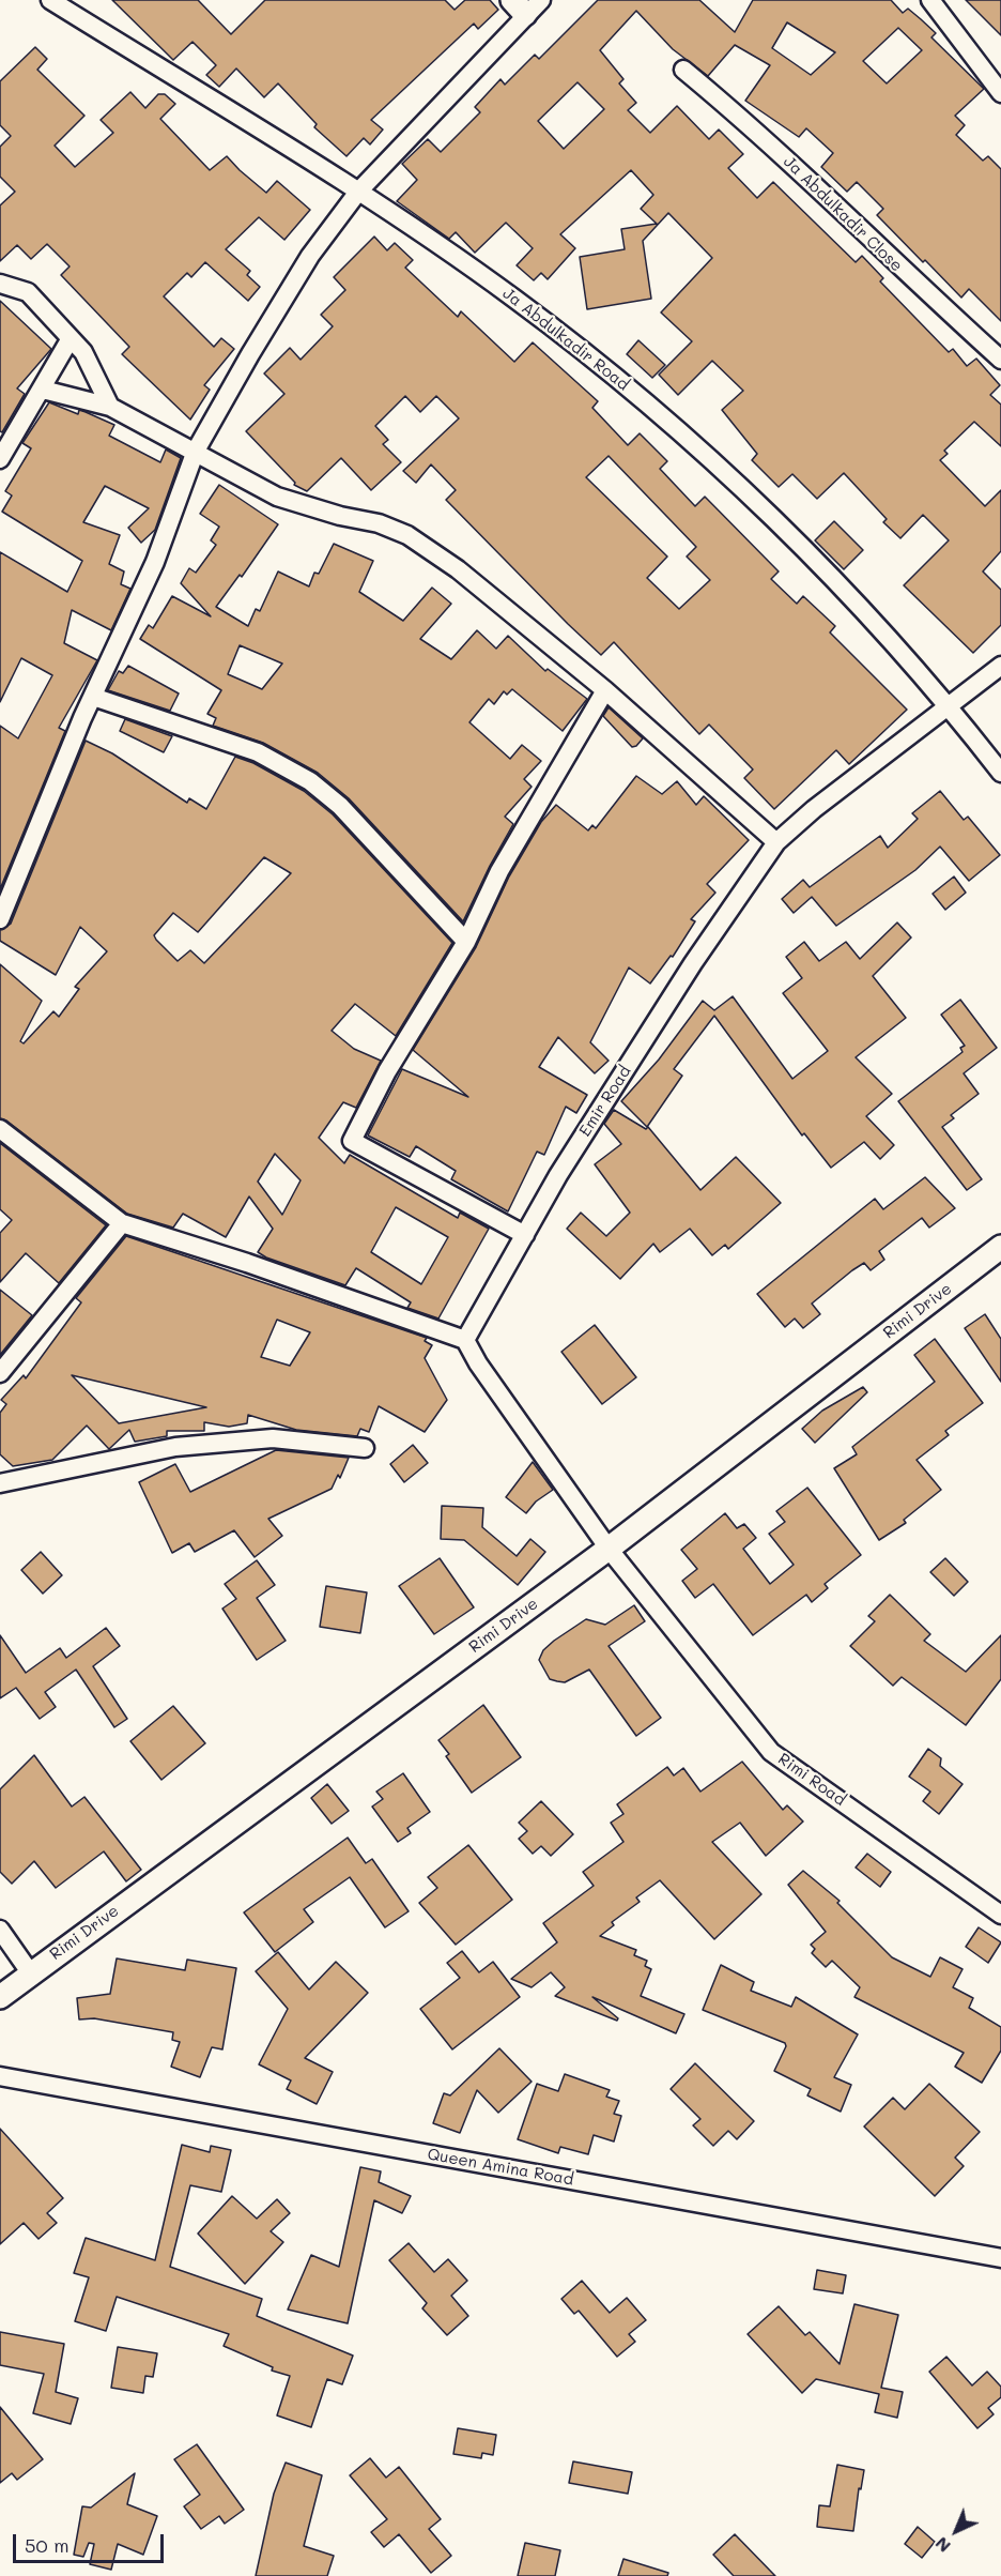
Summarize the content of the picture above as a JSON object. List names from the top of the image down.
{
  "streets": {
    "street": [
      "Ja Abdulkadir Close",
      "Ja Abdulkadir Road",
      "Emir Road",
      "Rimi Drive",
      "Rimi Road",
      "Queen Amina Road"
    ]
  },
  "crossings": [
    ["Ja Abdulkadir Road", "Emir Road"],
    ["Rimi Drive", "Rimi Road"]
  ],
  "scale_bar": "50 m",
  "north": "bottom left"
}
